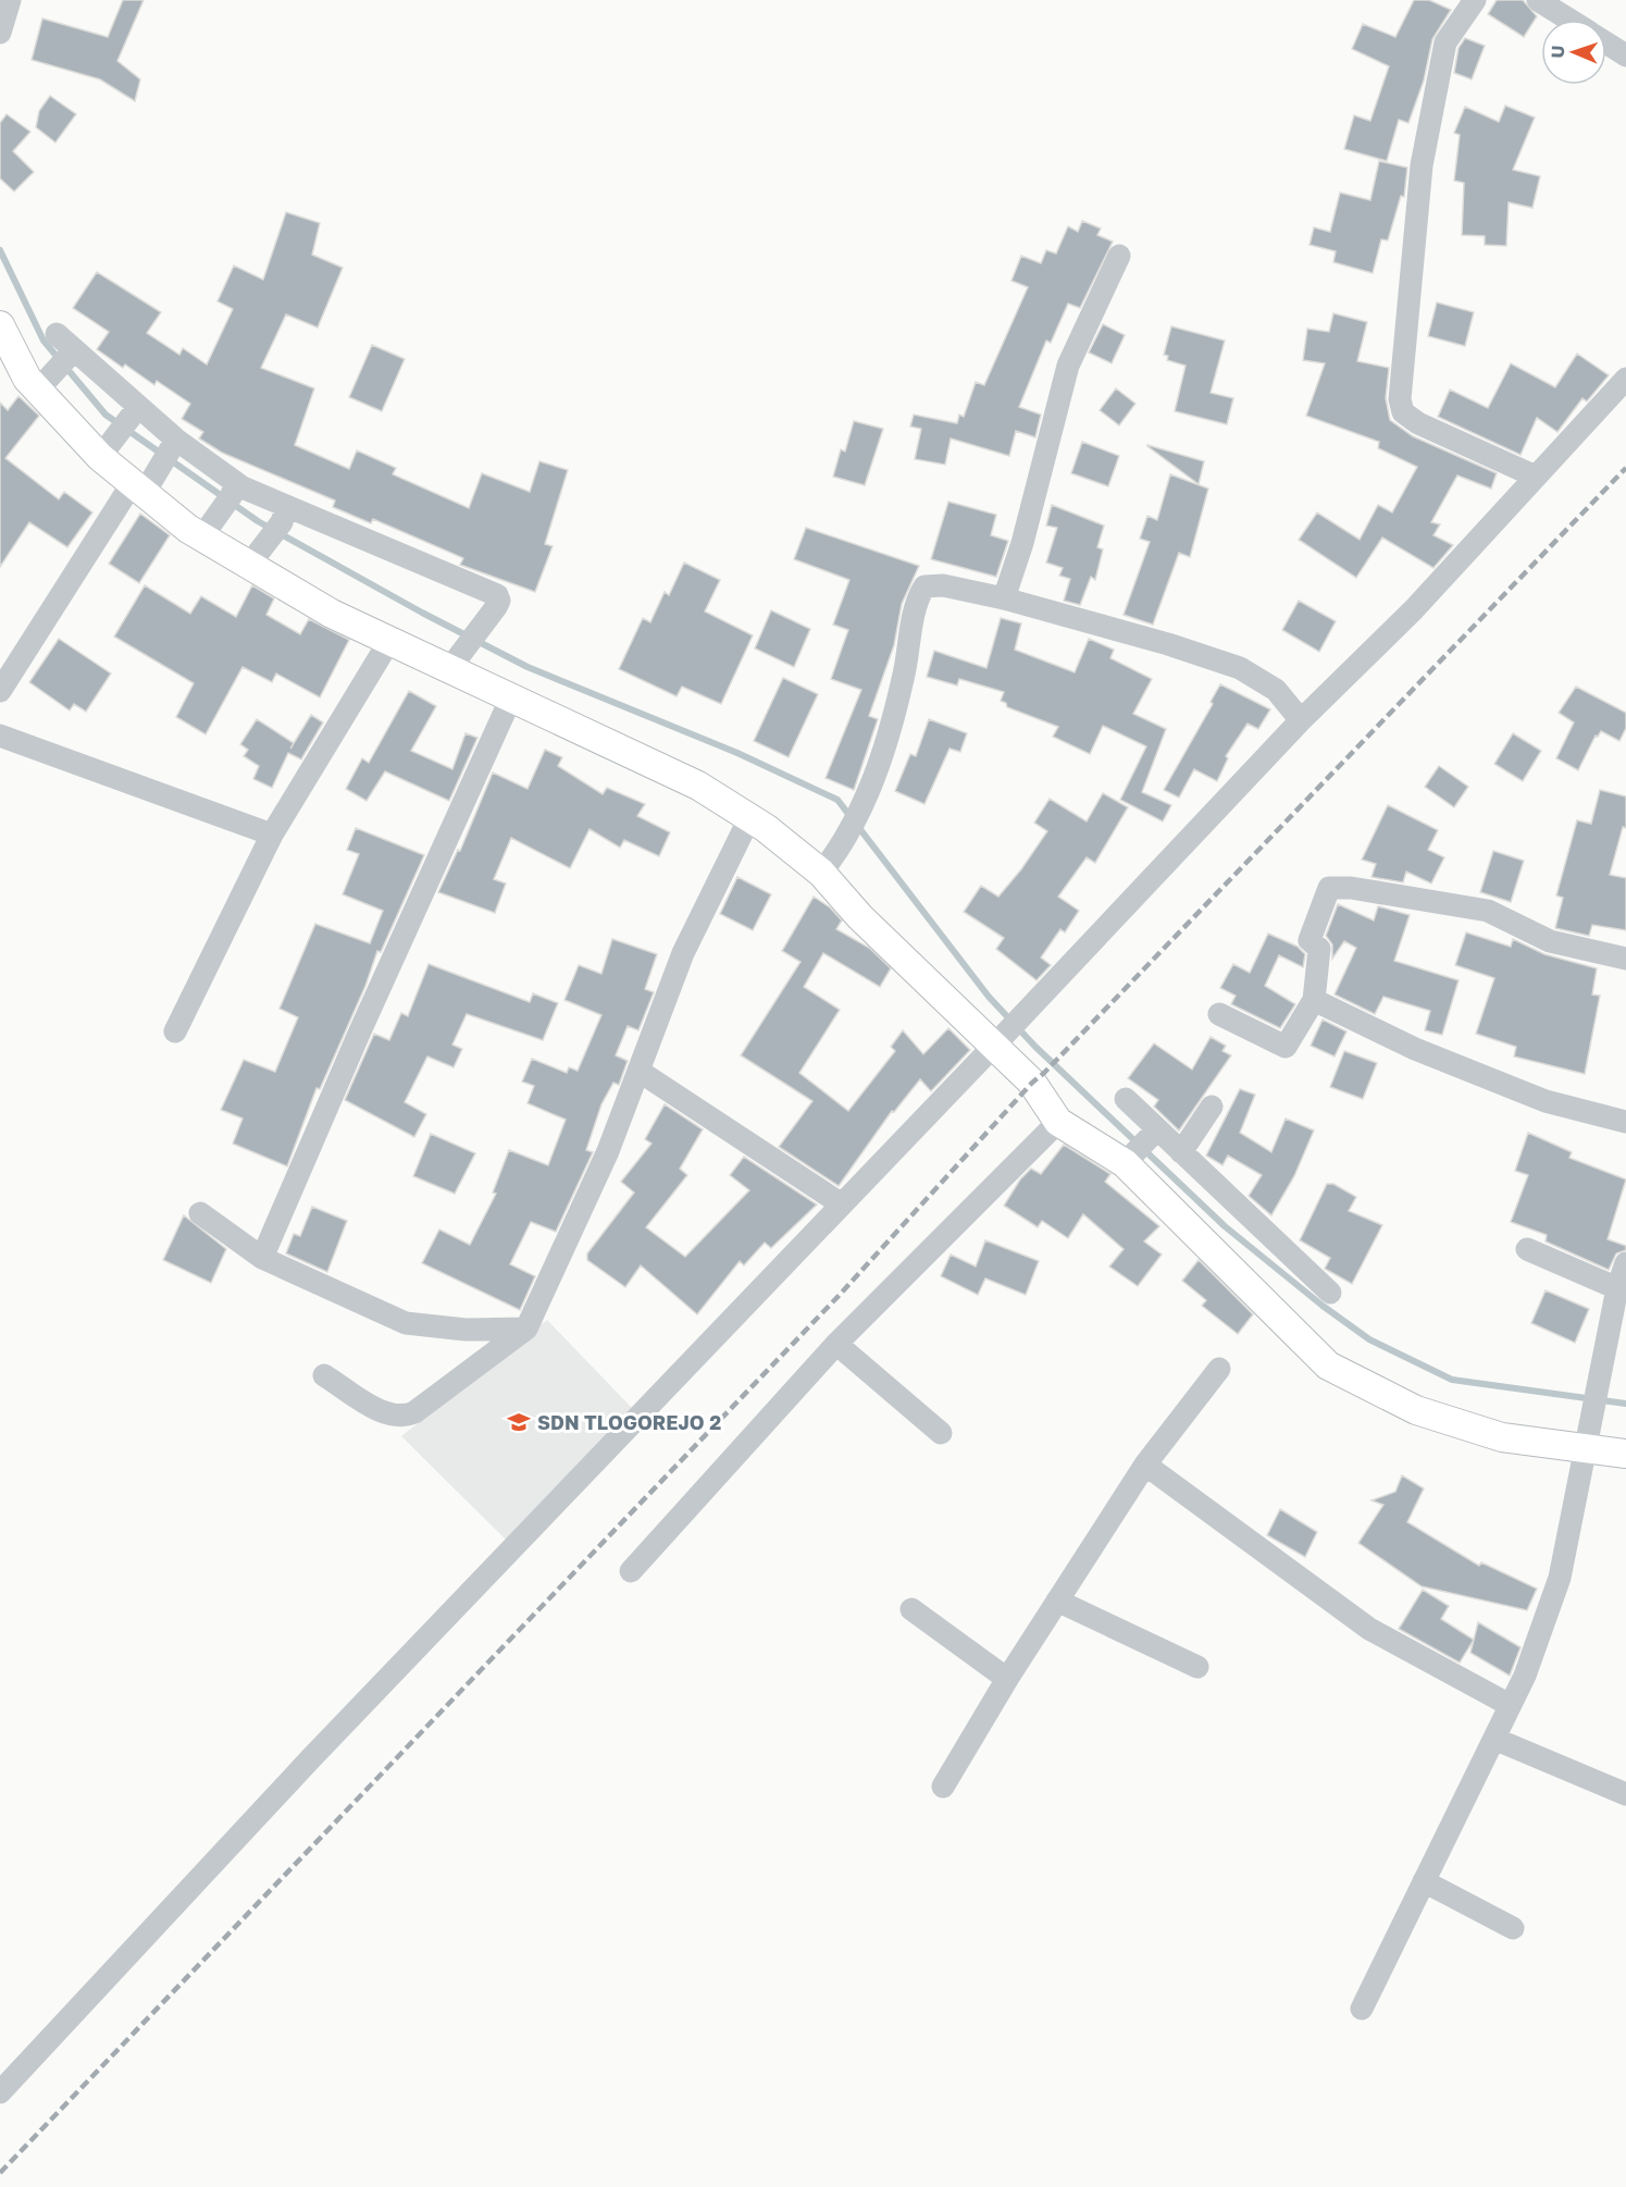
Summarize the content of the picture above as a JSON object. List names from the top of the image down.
{
  "places": {
    "school or university": ["SDN TLOGOREJO 2"]
  },
  "north": "left"
}
